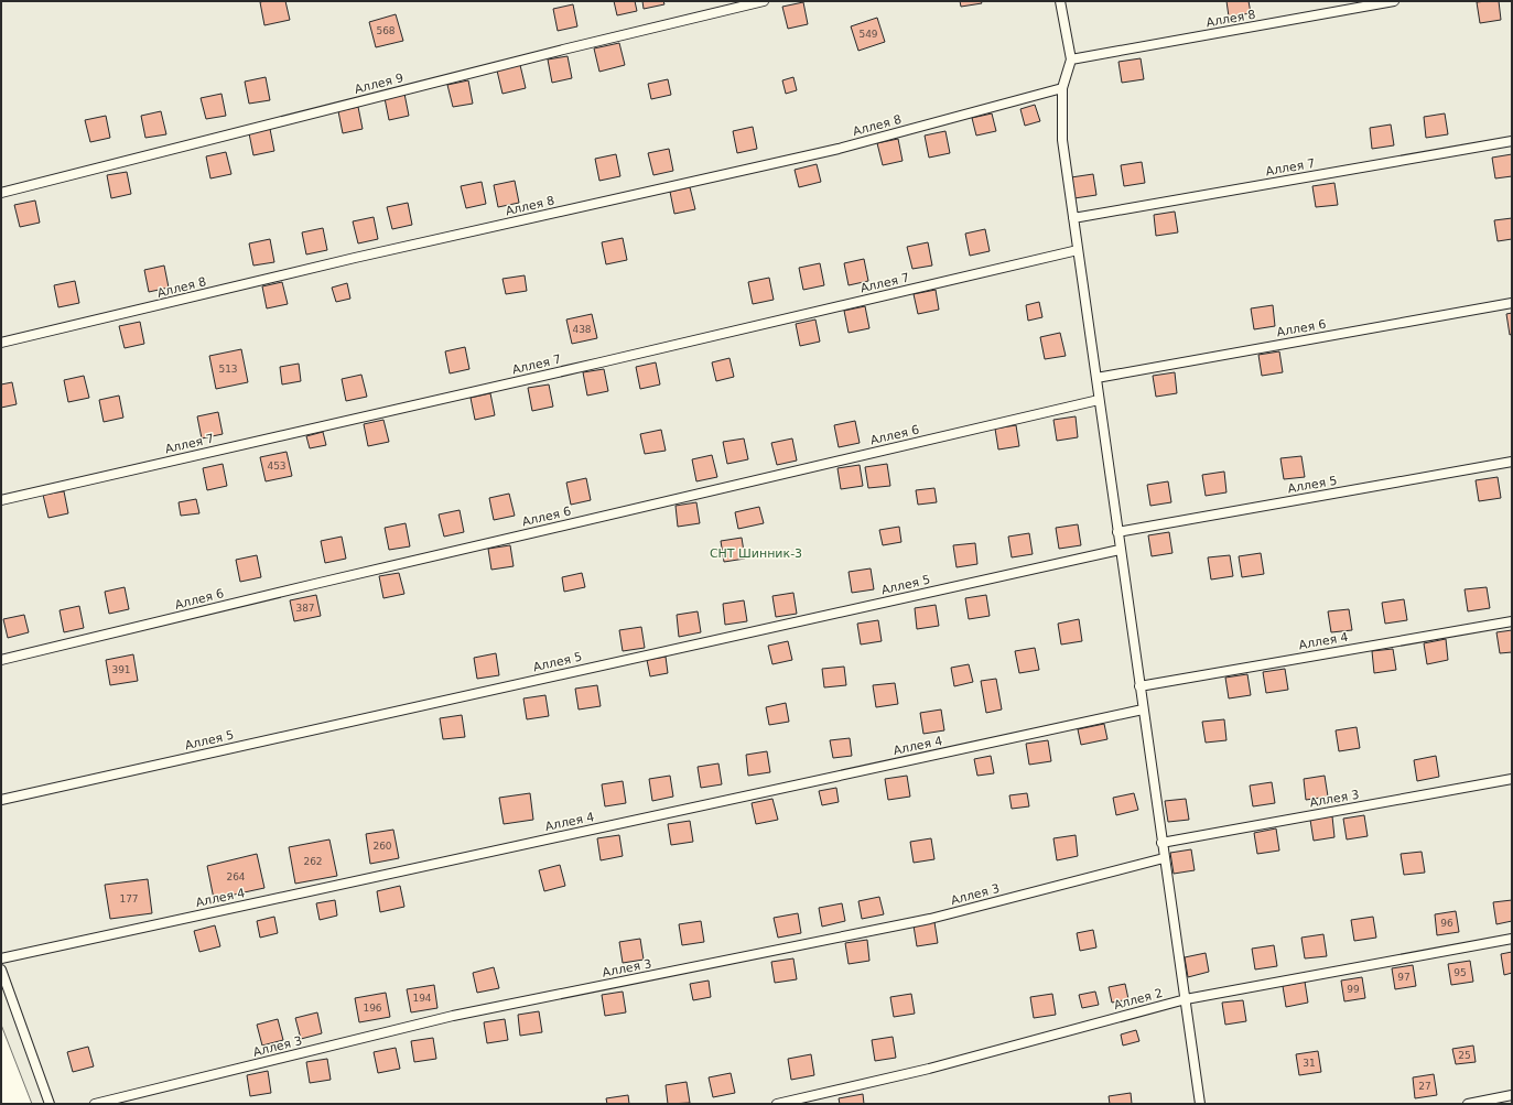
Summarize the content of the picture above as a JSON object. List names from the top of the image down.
{
  "streets": {
    "lane": [
      "Аллея 8",
      "Аллея 9",
      "Аллея 7",
      "Аллея 6",
      "Аллея 5",
      "Аллея 4",
      "Аллея 3",
      "Аллея 2"
    ]
  },
  "parks": ["СНТ Шинник-3"],
  "house_numbers": [
    "568",
    "549",
    "438",
    "513",
    "453",
    "387",
    "391",
    "260",
    "262",
    "264",
    "177",
    "96",
    "95",
    "97",
    "99",
    "194",
    "196",
    "25",
    "31",
    "27"
  ]
}
